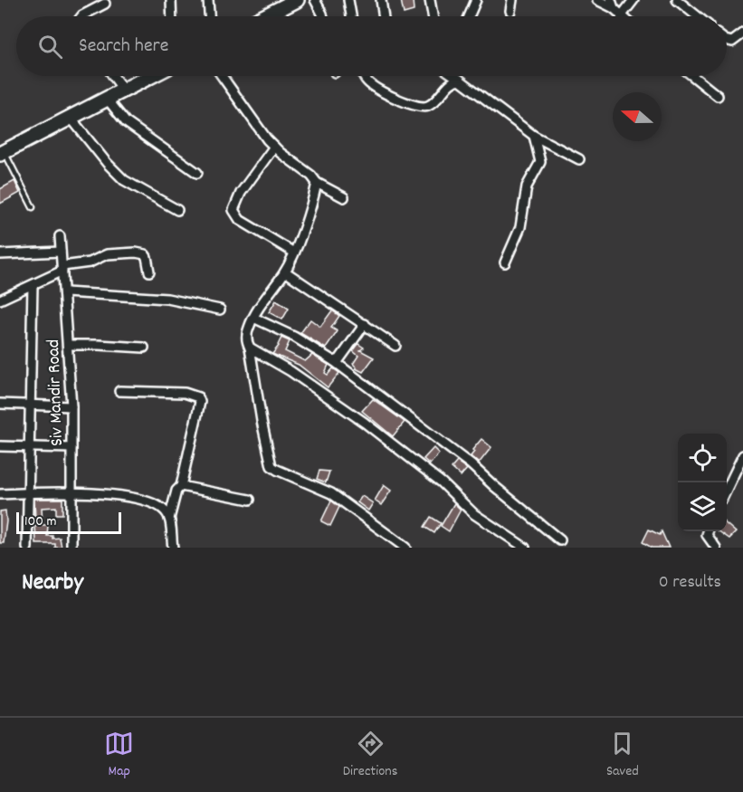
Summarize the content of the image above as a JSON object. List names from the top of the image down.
{
  "streets": {
    "street": ["Siv Mandir Road"]
  },
  "scale_bar": "100 m",
  "north": "left",
  "page": {
    "search": "Search here",
    "scale": "100 m",
    "heading": ["Nearby", "0 results"],
    "nav": ["Map", "Directions", "Saved"]
  }
}
